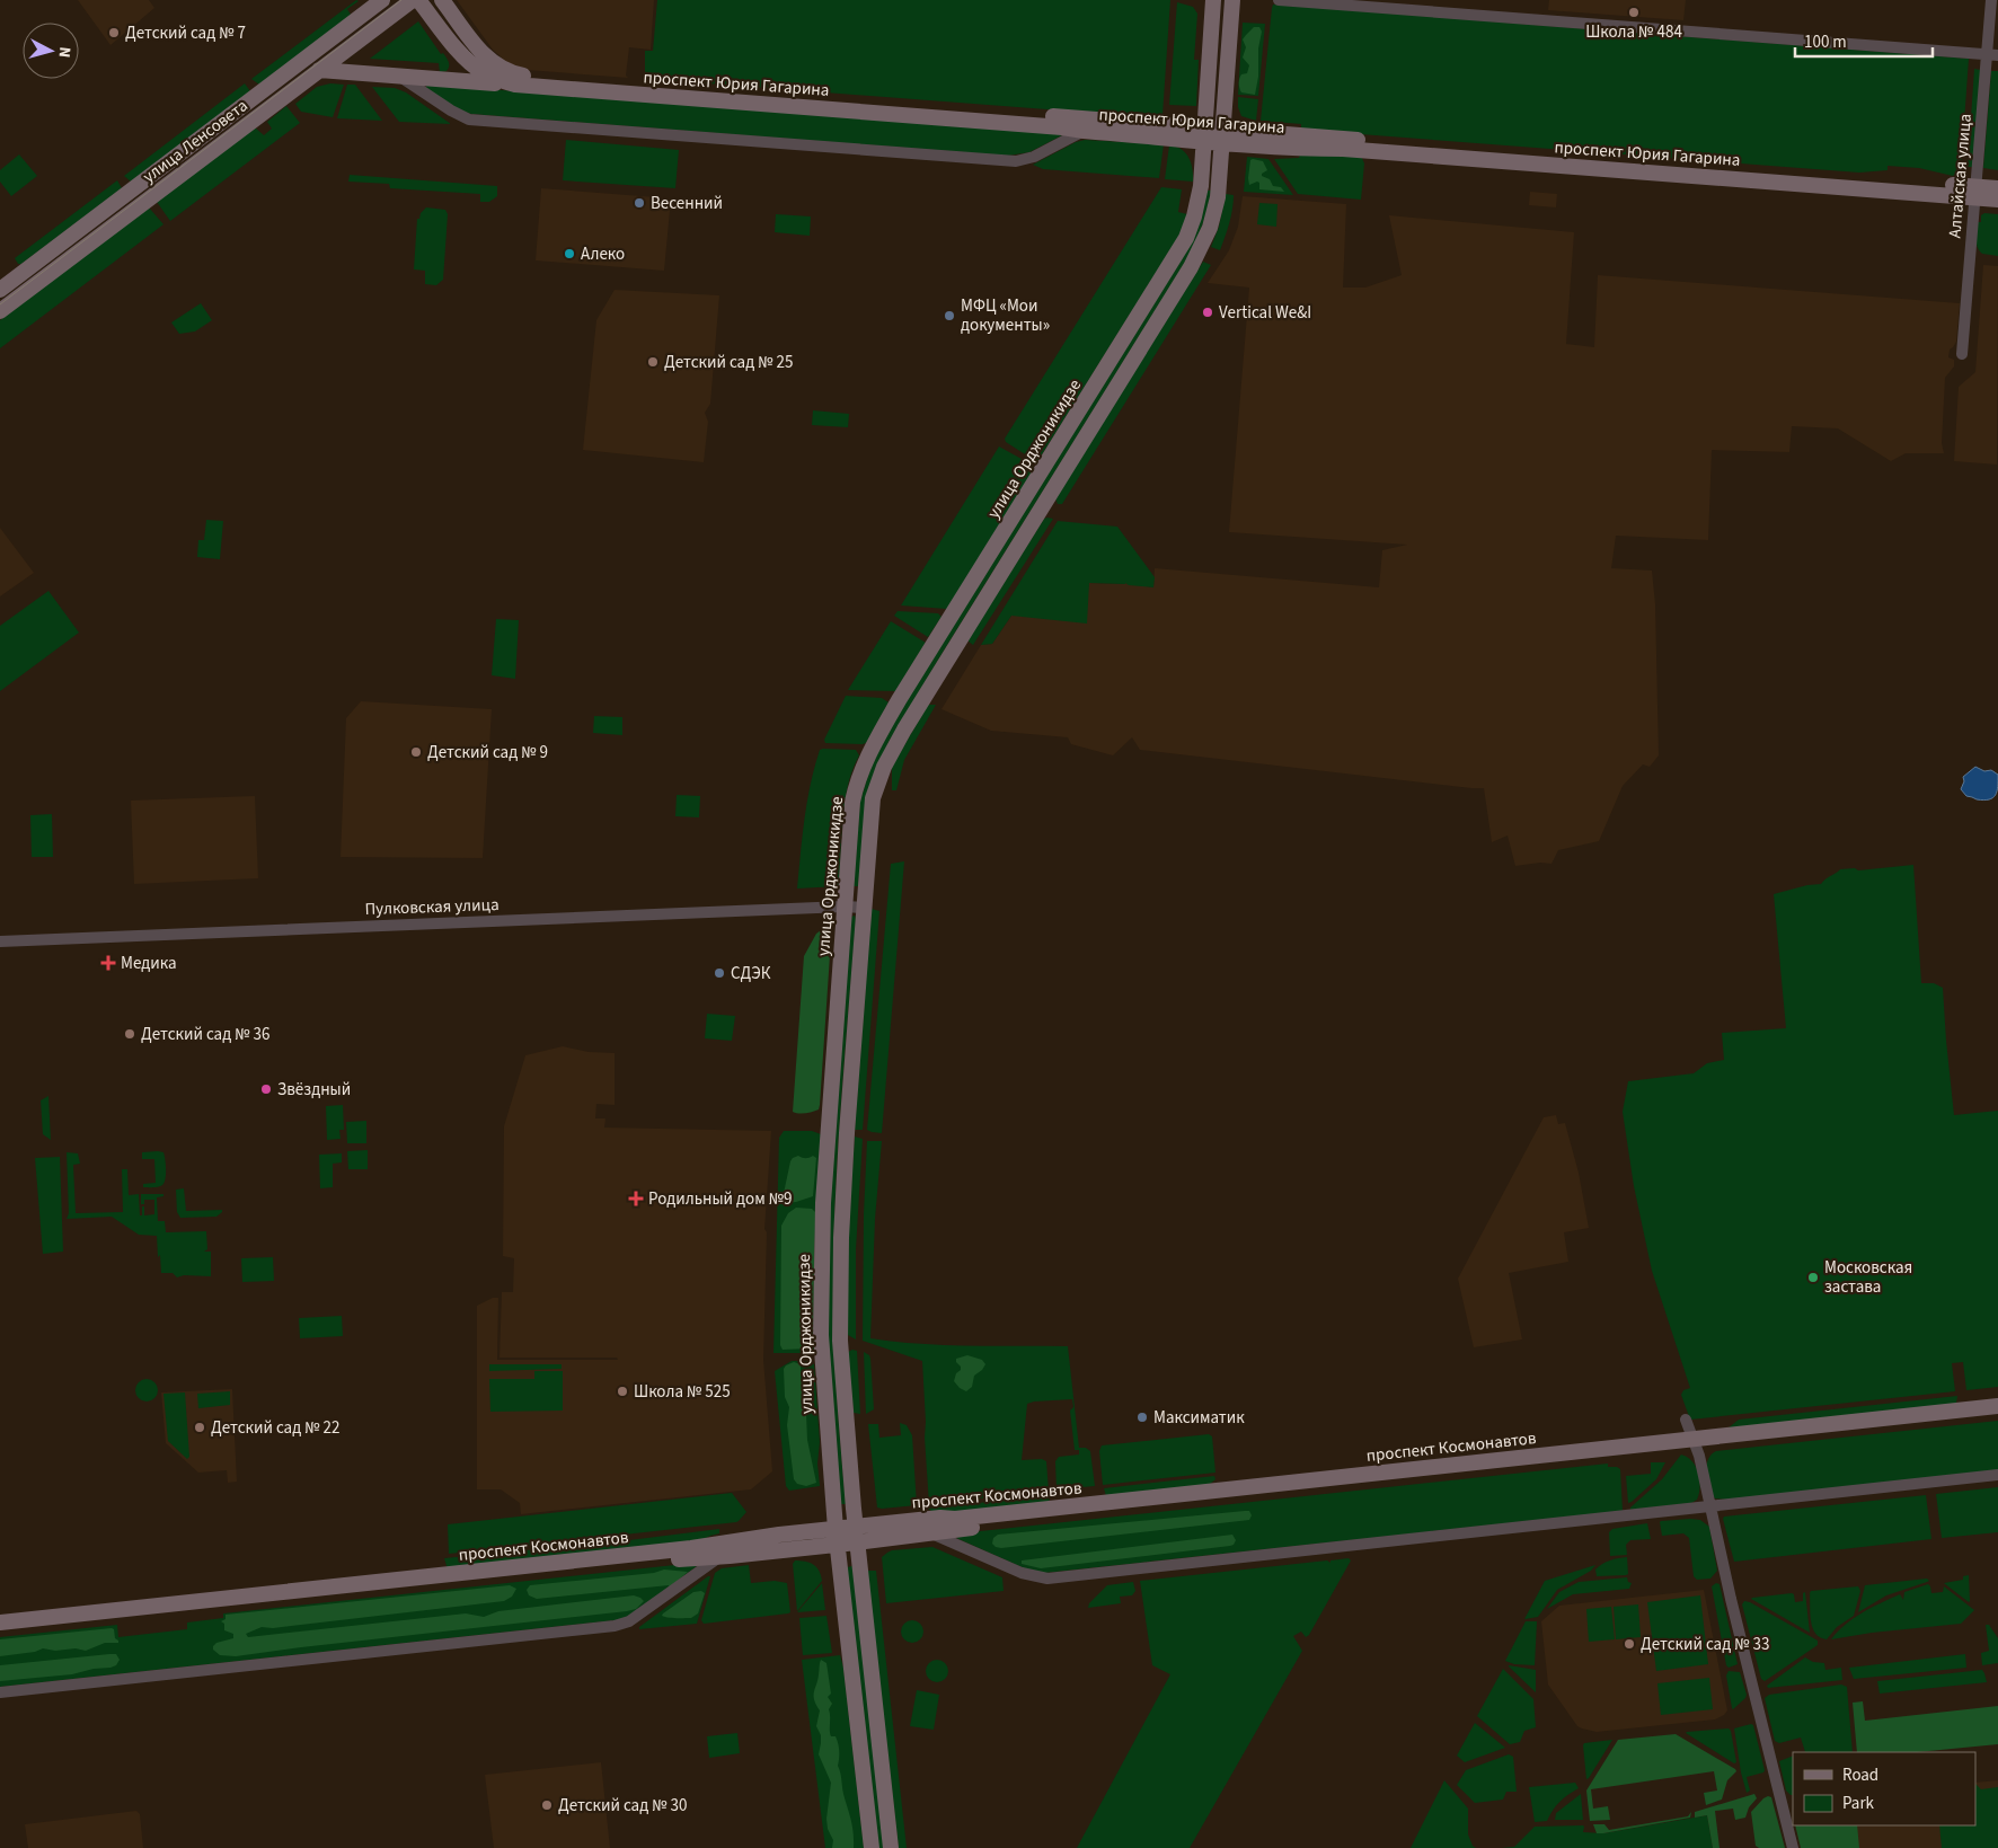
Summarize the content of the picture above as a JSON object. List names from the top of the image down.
{
  "streets": {
    "street": [
      "проспект Юрия Гагарина",
      "улица Ленсовета",
      "Алтайская улица",
      "улица Орджоникидзе",
      "Пулковская улица",
      "проспект Космонавтов"
    ]
  },
  "crossings": [
    ["проспект Юрия Гагарина", "Алтайская улица"],
    ["проспект Юрия Гагарина", "улица Орджоникидзе"],
    ["улица Орджоникидзе", "Пулковская улица"],
    ["улица Орджоникидзе", "проспект Космонавтов"]
  ],
  "places": {
    "other": [
      "Школа № 484",
      "Детский сад № 7",
      "Весенний",
      "Алеко",
      "Vertical We&I",
      "МФЦ «Мои документы»",
      "Детский сад № 25",
      "Детский сад № 9",
      "СДЭК",
      "Детский сад № 36",
      "Звёздный",
      "Московская застава",
      "Школа № 525",
      "Максиматик",
      "Детский сад № 22",
      "Детский сад № 33",
      "Детский сад № 30"
    ],
    "health": ["Медика", "Родильный дом №9"]
  },
  "legend": ["Road", "Park"],
  "scale_bar": "100 m",
  "north": "right"
}
